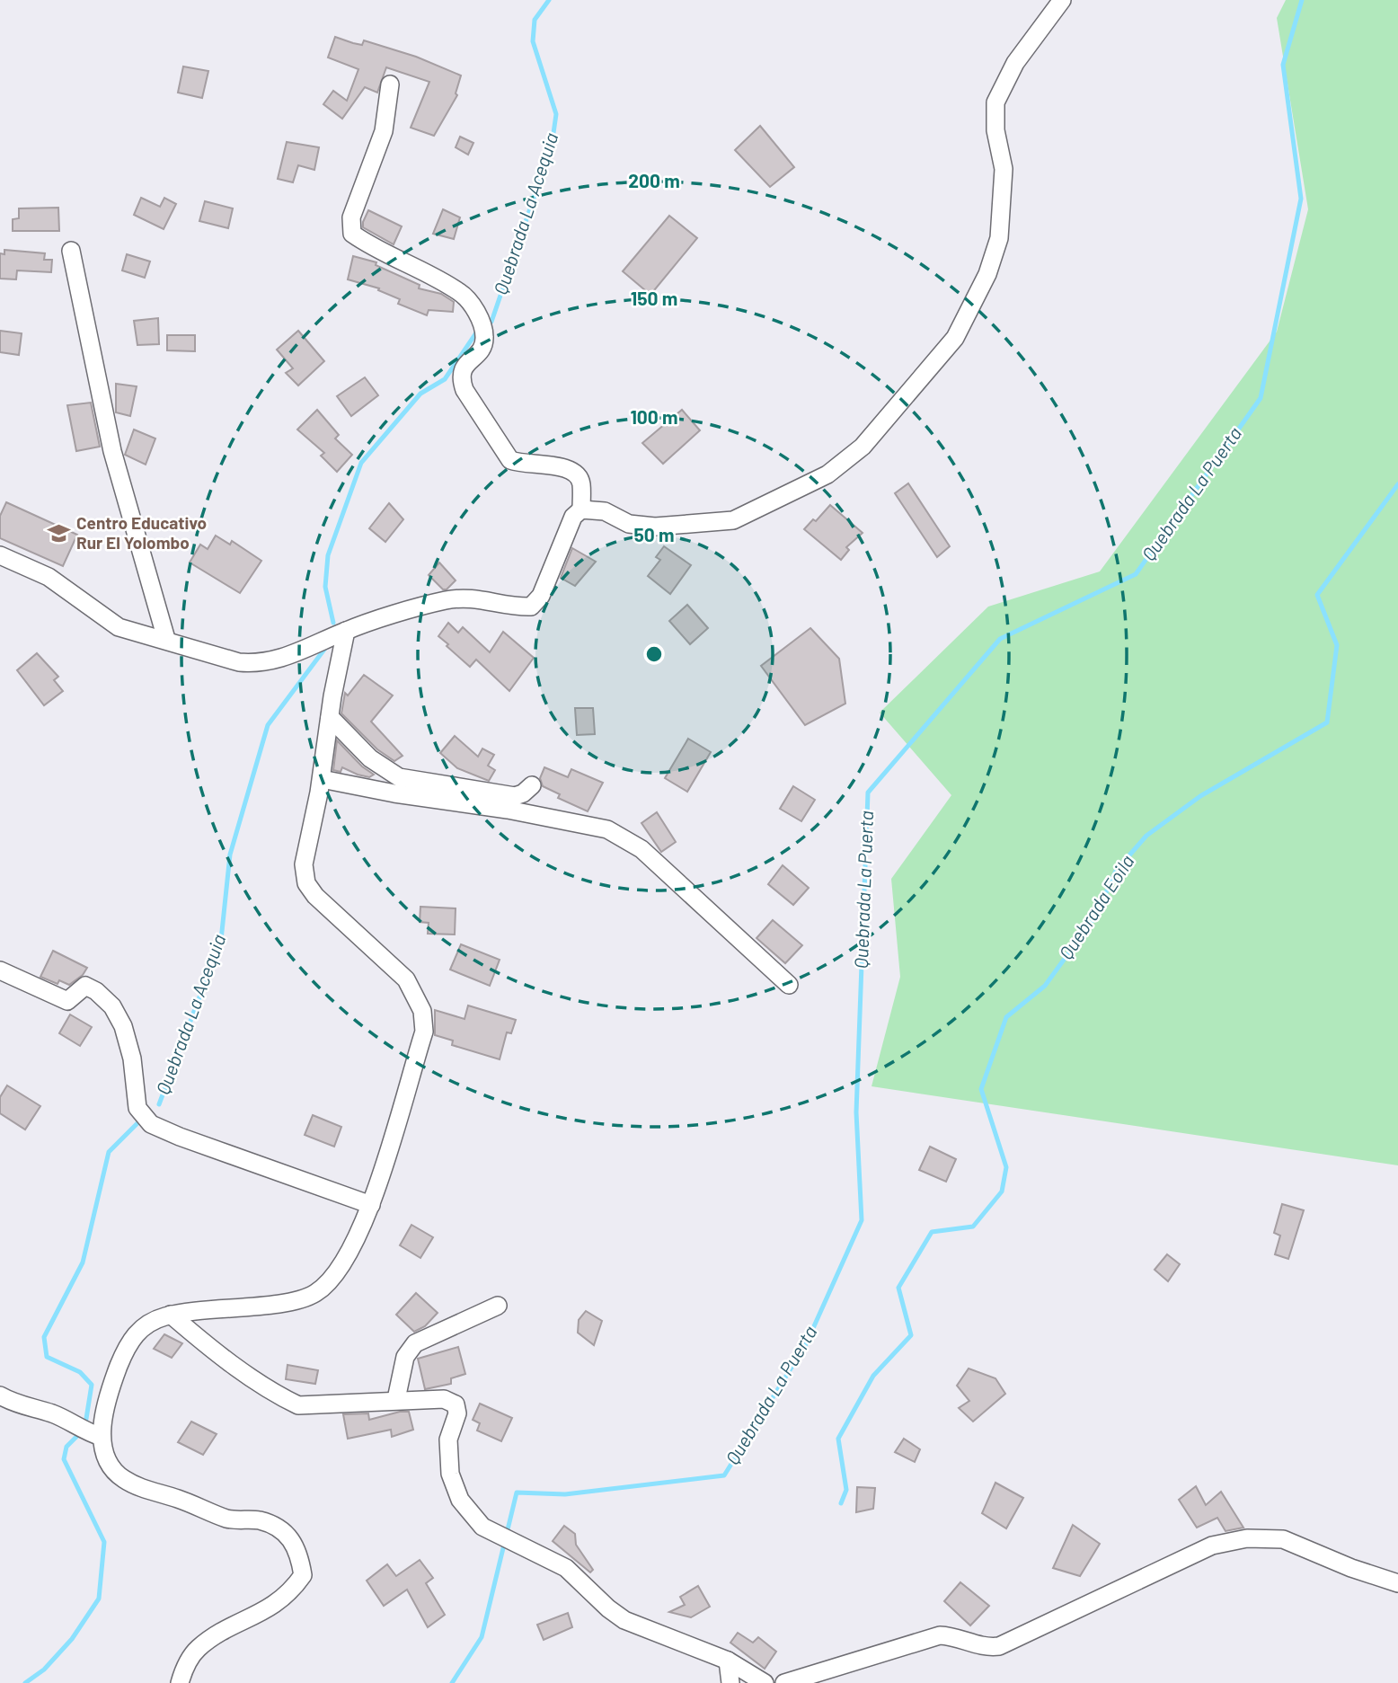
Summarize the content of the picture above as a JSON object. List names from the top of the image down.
{
  "water": ["Quebrada La Acequia", "Quebrada La Puerta", "Quebrada Eoila"],
  "places": {
    "school or university": ["Centro Educativo Rur El Yolombo"]
  },
  "rings": [
    "200 m",
    "150 m",
    "100 m",
    "50 m"
  ]
}
